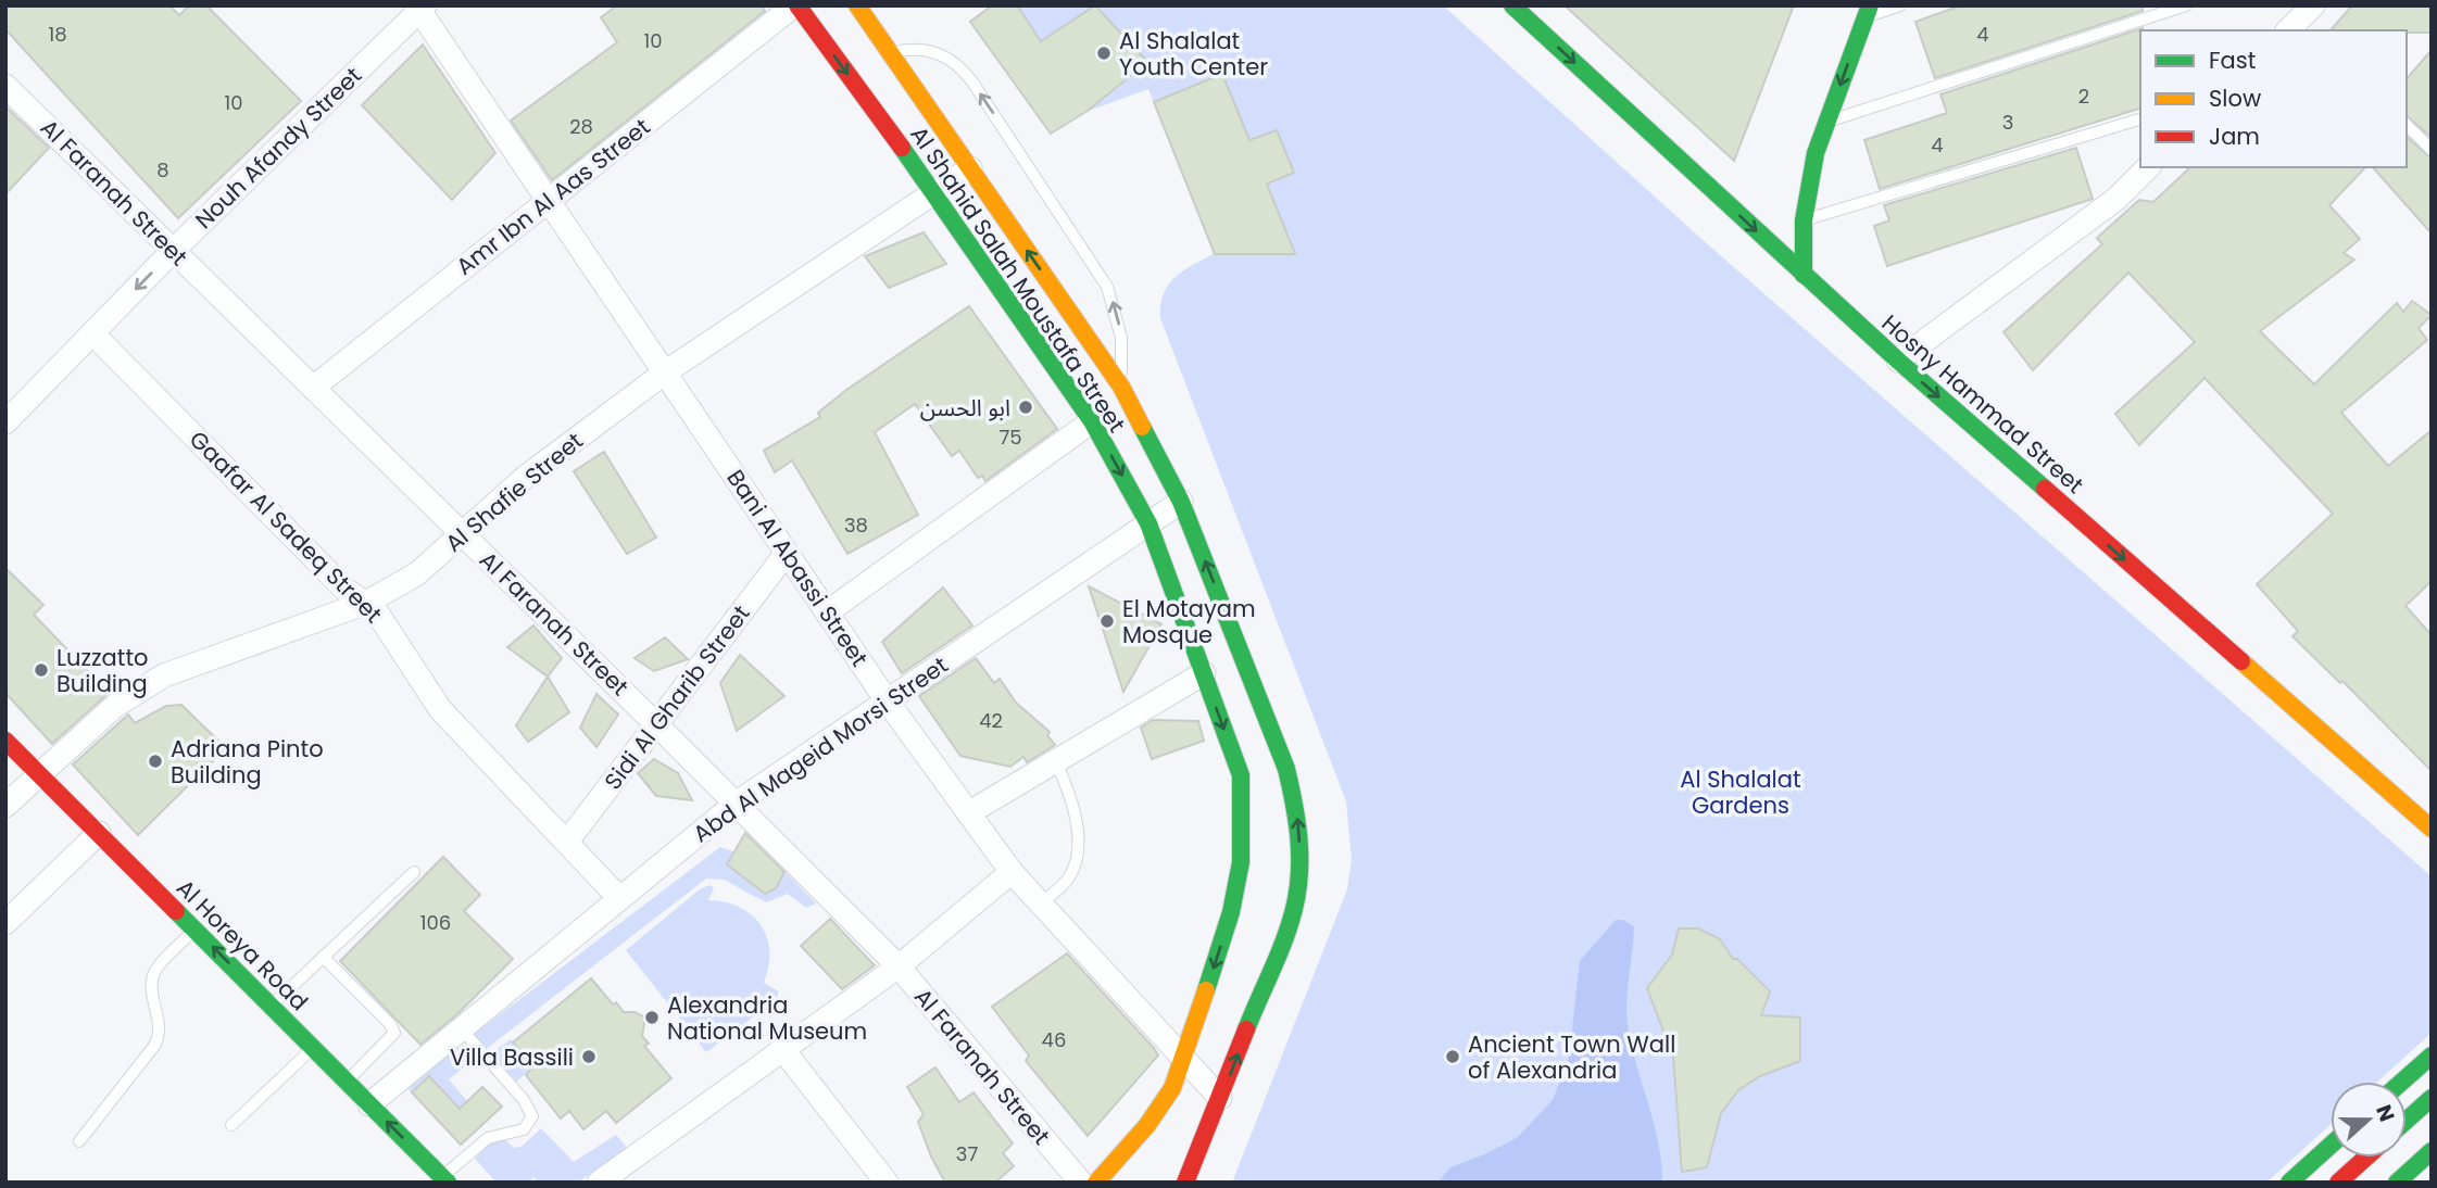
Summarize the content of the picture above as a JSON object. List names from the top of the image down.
{
  "streets": {
    "main road": ["Al Shahid Salah Moustafa Street", "Hosny Hammad Street", "Al Horeya Road"],
    "street": [
      "Nouh Afandy Street",
      "Al Faranah Street",
      "Amr Ibn Al Aas Street",
      "Al Shafie Street",
      "Gaafar Al Sadeq Street",
      "Bani Al Abassi Street",
      "Sidi Al Gharib Street",
      "Abd Al Mageid Morsi Street"
    ]
  },
  "crossings": [
    ["Nouh Afandy Street", "Al Faranah Street"],
    ["Nouh Afandy Street", "Gaafar Al Sadeq Street"],
    ["Nouh Afandy Street", "Bani Al Abassi Street"],
    ["Al Faranah Street", "Amr Ibn Al Aas Street"],
    ["Al Faranah Street", "Al Shafie Street"],
    ["Al Faranah Street", "Sidi Al Gharib Street"],
    ["Al Faranah Street", "Abd Al Mageid Morsi Street"],
    ["Amr Ibn Al Aas Street", "Al Shahid Salah Moustafa Street"],
    ["Amr Ibn Al Aas Street", "Bani Al Abassi Street"],
    ["Al Shahid Salah Moustafa Street", "Al Shafie Street"],
    ["Al Shahid Salah Moustafa Street", "Bani Al Abassi Street"],
    ["Al Shahid Salah Moustafa Street", "Abd Al Mageid Morsi Street"],
    ["Al Shafie Street", "Gaafar Al Sadeq Street"],
    ["Al Shafie Street", "Bani Al Abassi Street"],
    ["Al Shafie Street", "Al Horeya Road"],
    ["Gaafar Al Sadeq Street", "Sidi Al Gharib Street"],
    ["Gaafar Al Sadeq Street", "Abd Al Mageid Morsi Street"],
    ["Bani Al Abassi Street", "Sidi Al Gharib Street"],
    ["Bani Al Abassi Street", "Abd Al Mageid Morsi Street"],
    ["Abd Al Mageid Morsi Street", "Al Horeya Road"]
  ],
  "one_way": ["Hosny Hammad Street"],
  "parks": ["Al Shalalat Gardens"],
  "places": [
    "Al Shalalat Youth Center",
    "ابو الحسن",
    "El Motayam Mosque",
    "Luzzatto Building",
    "Adriana Pinto Building",
    "Alexandria National Museum",
    "Villa Bassili",
    "Ancient Town Wall of Alexandria"
  ],
  "house_numbers": [
    "18",
    "4",
    "10",
    "2",
    "10",
    "3",
    "28",
    "4",
    "8",
    "75",
    "38",
    "42",
    "106",
    "46",
    "37"
  ],
  "legend": ["Fast", "Slow", "Jam"],
  "north": "right"
}
